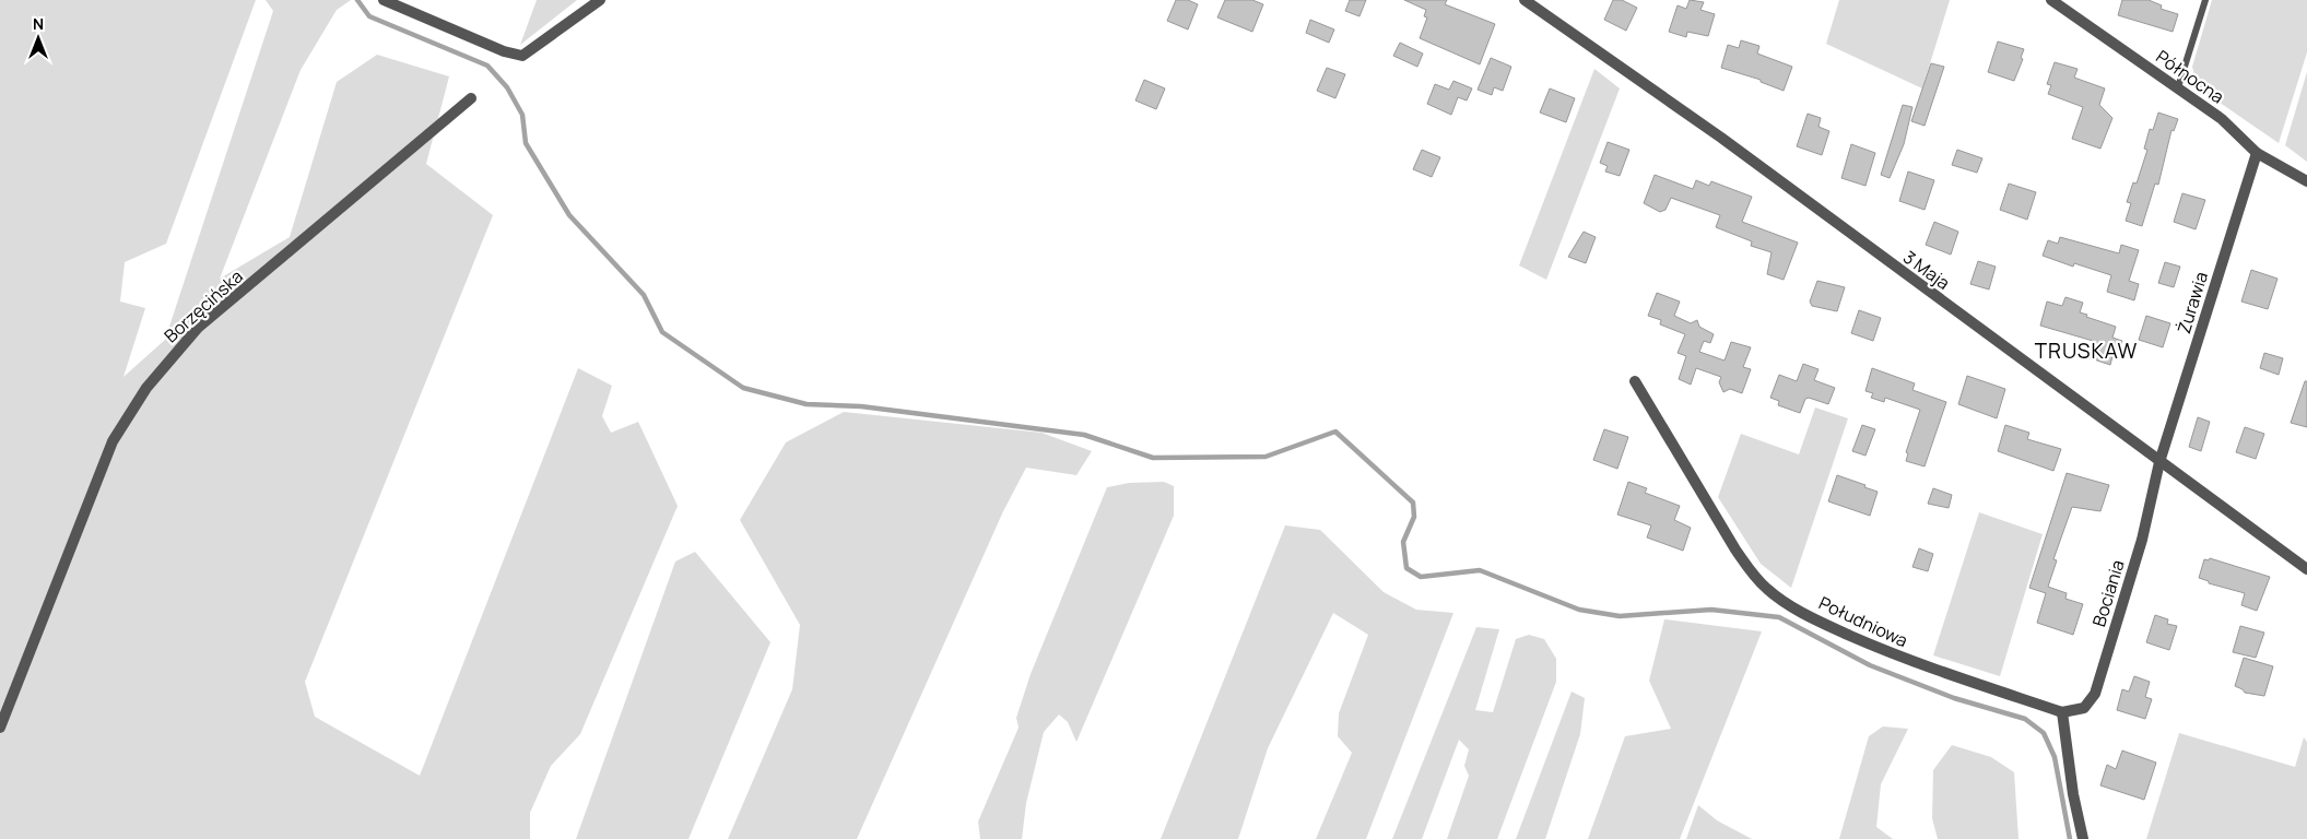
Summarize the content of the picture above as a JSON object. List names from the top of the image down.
{
  "streets": {
    "street": [
      "Północna",
      "3 Maja",
      "Żurawia",
      "Borzęcińska",
      "Bociania",
      "Południowa"
    ]
  },
  "crossings": [
    ["Północna", "Żurawia"],
    ["3 Maja", "Żurawia"],
    ["3 Maja", "Bociania"],
    ["Żurawia", "Bociania"],
    ["Bociania", "Południowa"]
  ],
  "districts": ["TRUSKAW"],
  "north": "top"
}
